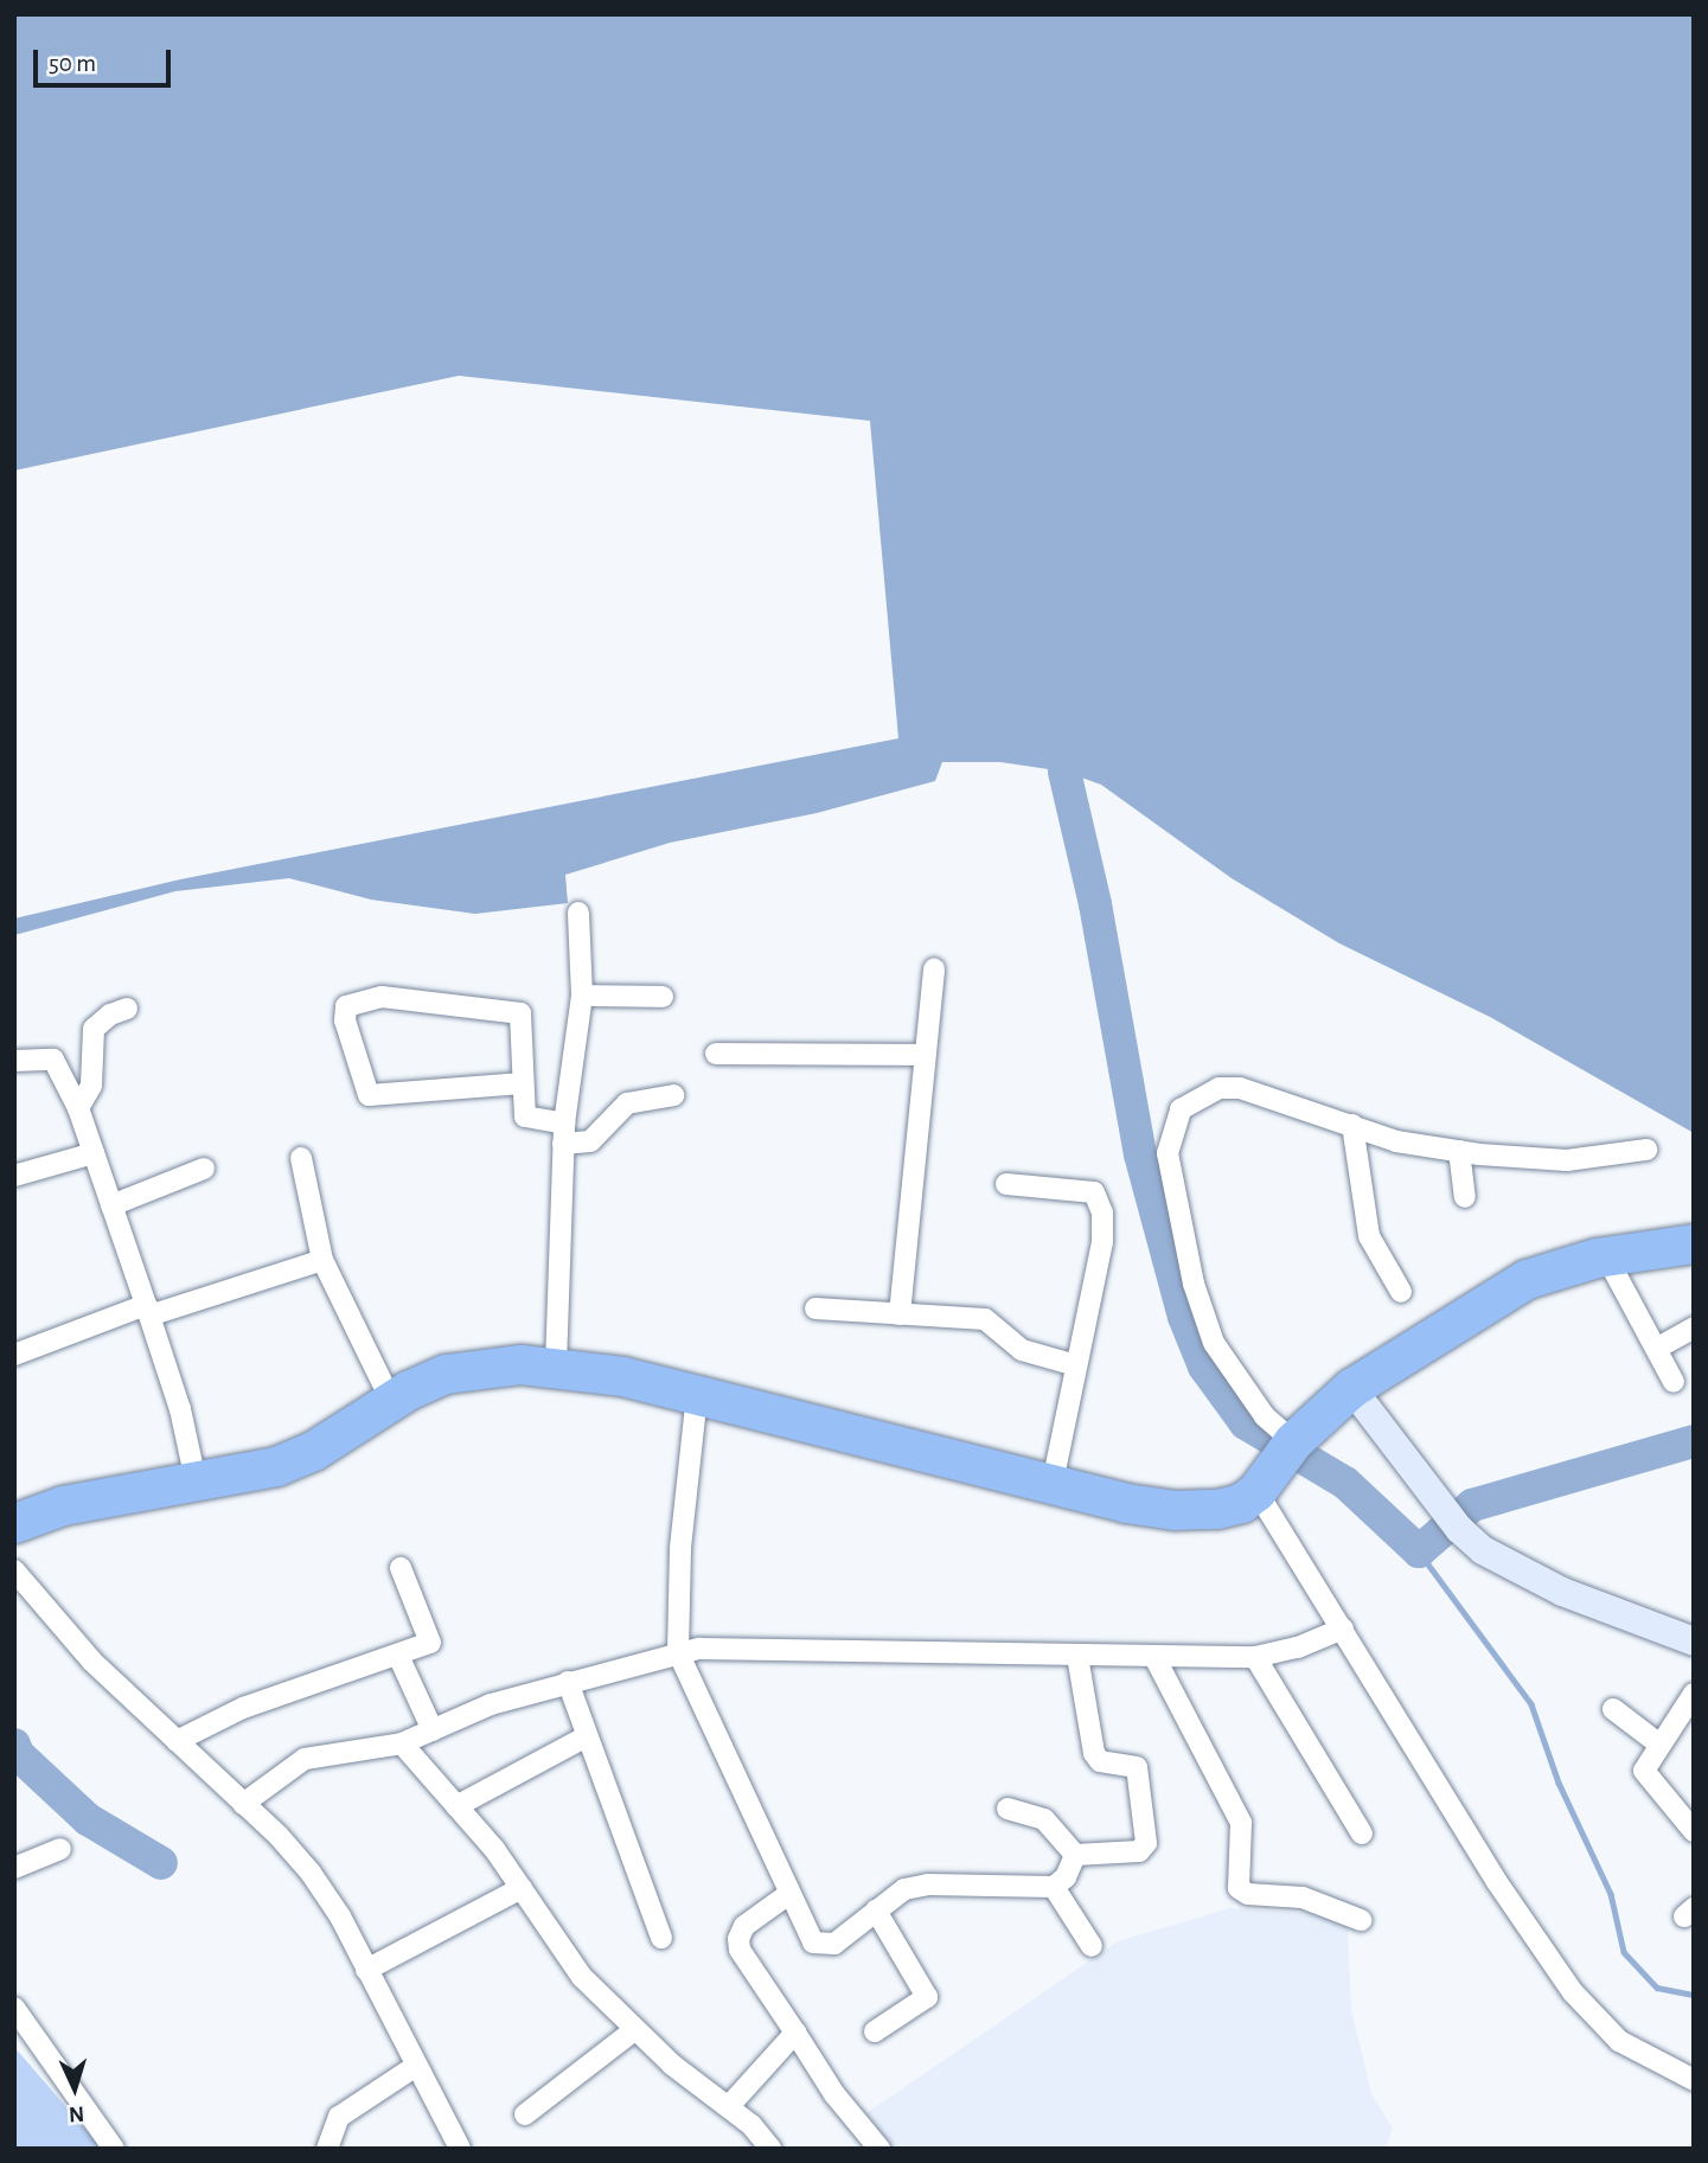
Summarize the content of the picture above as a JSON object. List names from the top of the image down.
{
  "scale_bar": "50 m",
  "north": "bottom"
}
